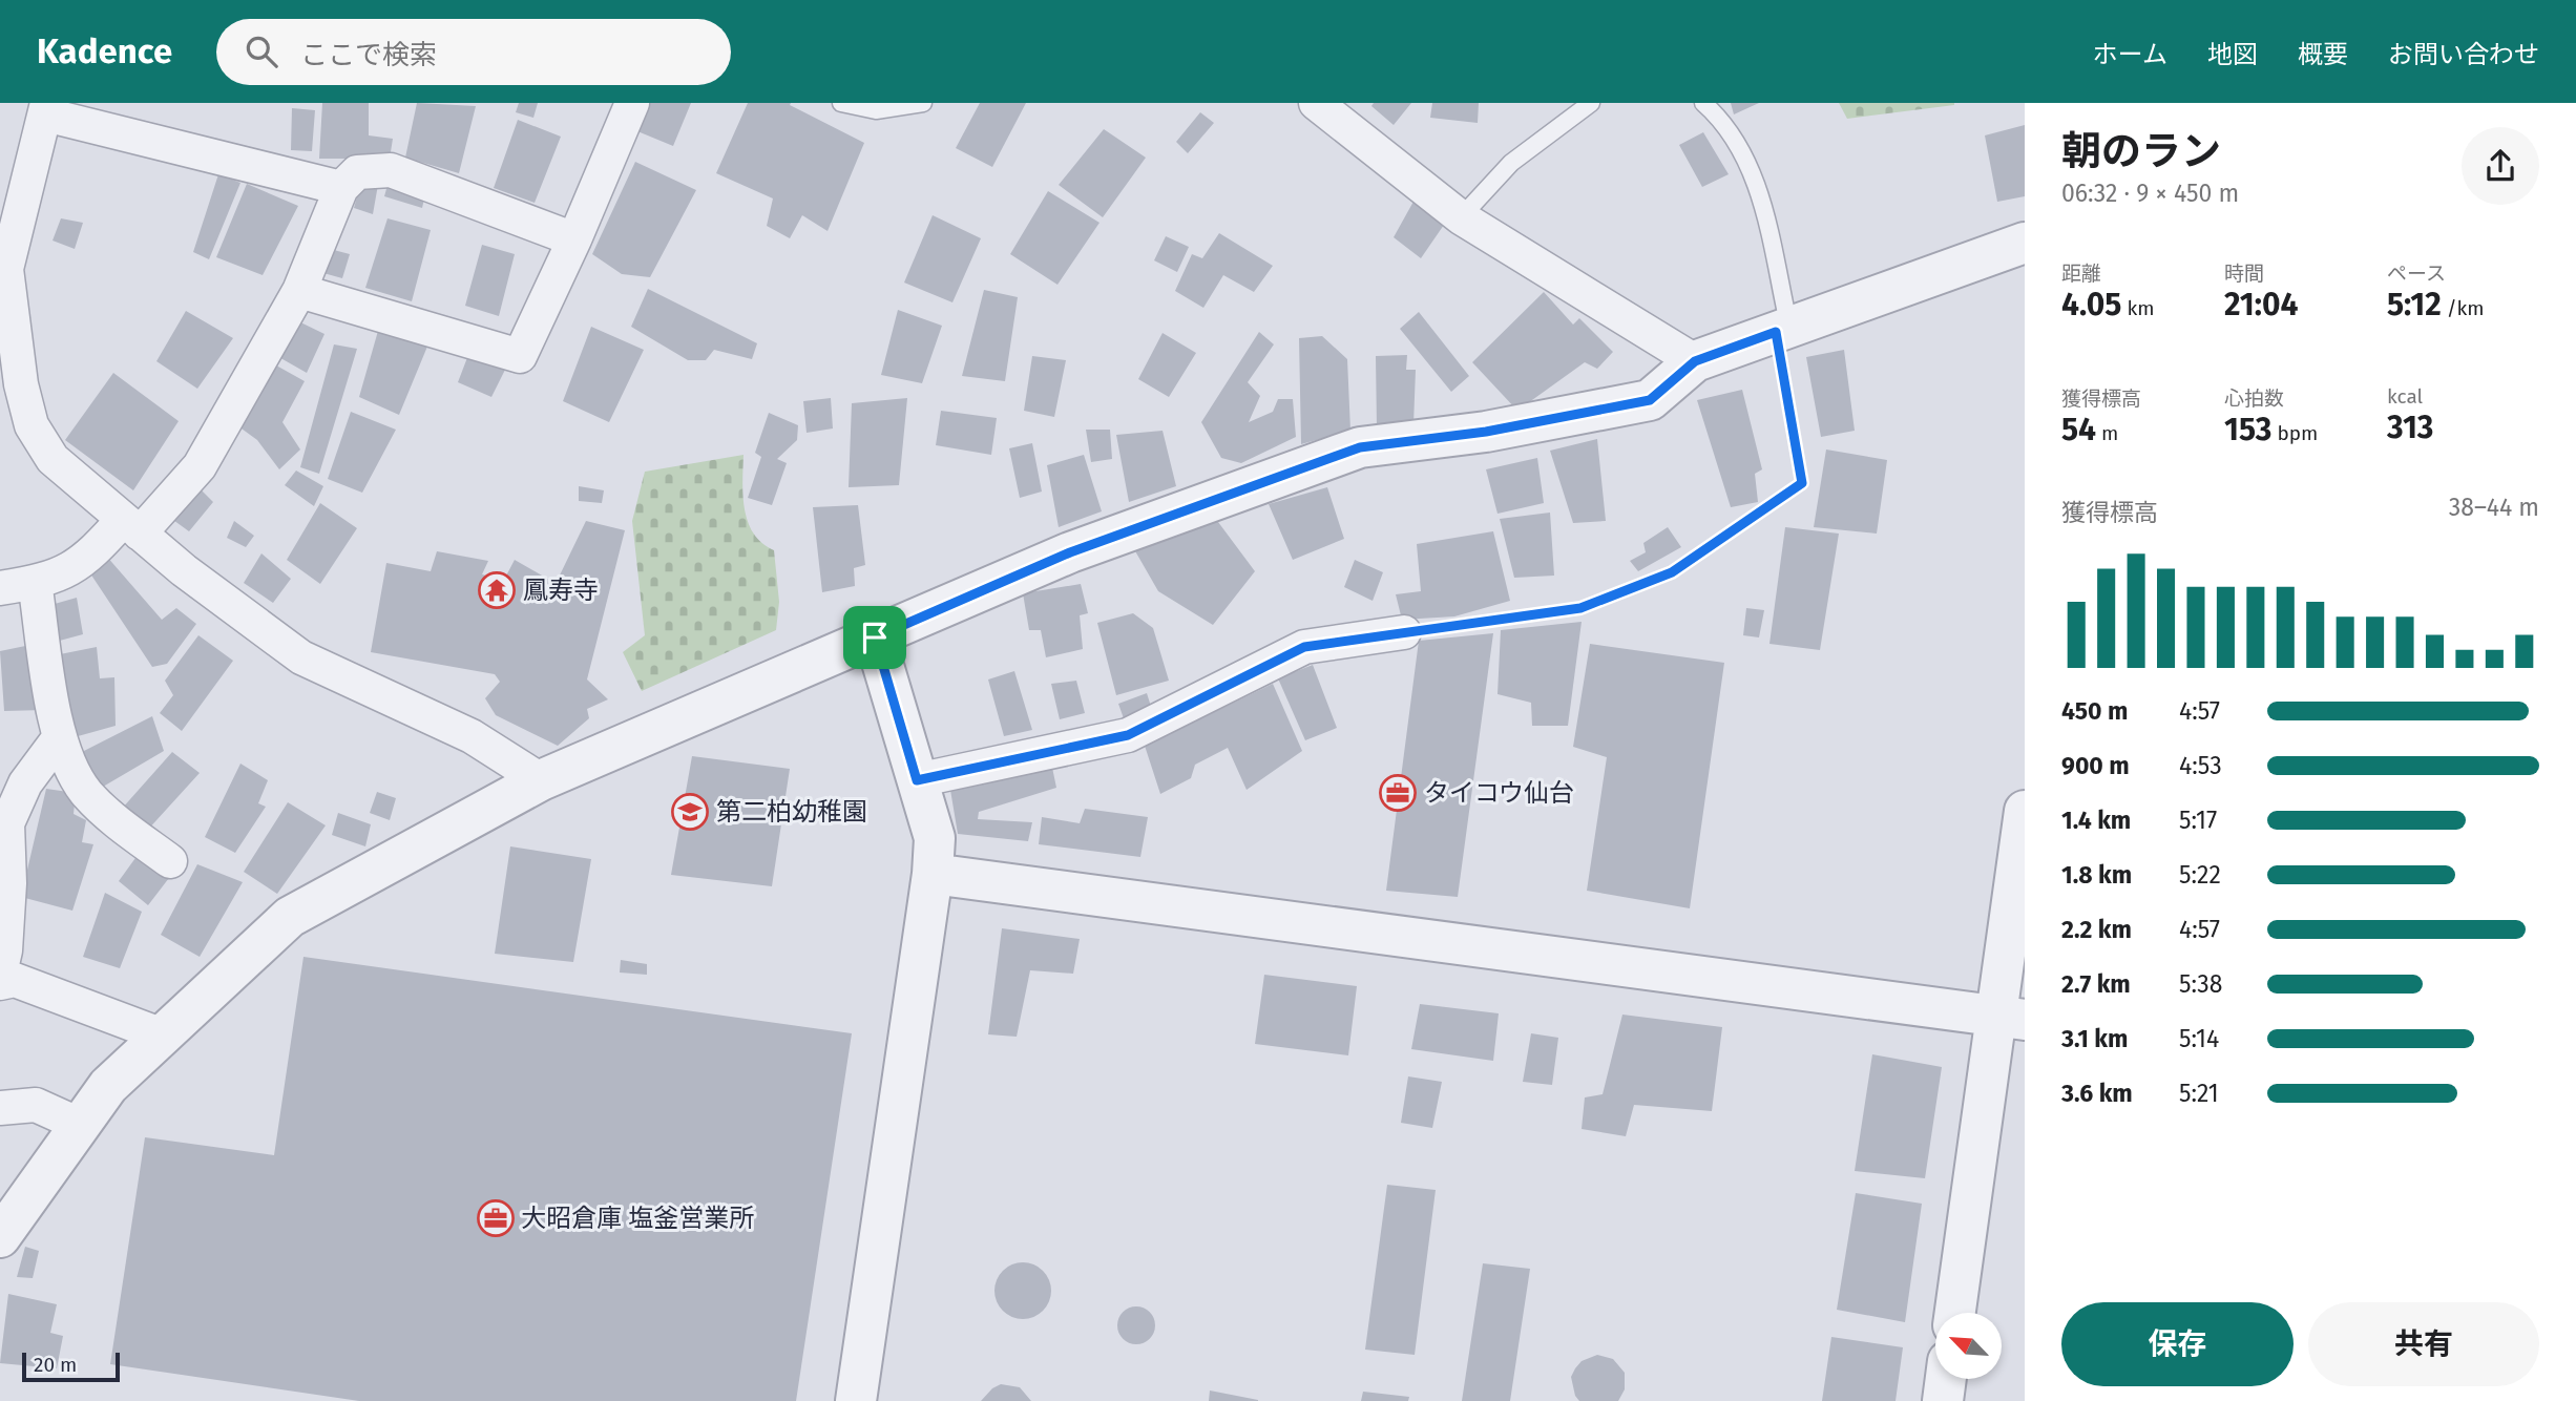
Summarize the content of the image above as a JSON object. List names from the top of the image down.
{
  "places": {
    "temple": ["鳳寿寺"],
    "office": ["タイコウ仙台", "大昭倉庫 塩釜営業所"],
    "school or university": ["第二柏幼稚園"]
  },
  "scale_bar": "20 m",
  "north": "top left",
  "page": {
    "header": "Kadence",
    "search": "ここで検索",
    "nav": [
      "ホーム",
      "地図",
      "概要",
      "お問い合わせ"
    ],
    "heading": ["朝のラン", "06:32 · 9 × 450 m"],
    "stats": [
      ["距離", "4.05 km"],
      ["時間", "21:04"],
      ["ペース", "5:12 /km"],
      ["獲得標高", "54 m"],
      ["心拍数", "153 bpm"],
      ["kcal", "313"]
    ],
    "chart": ["獲得標高", "38–44 m"],
    "list": [
      {
        "name": "450 m",
        "note": "4:57"
      },
      {
        "name": "900 m",
        "note": "4:53"
      },
      {
        "name": "1.4 km",
        "note": "5:17"
      },
      {
        "name": "1.8 km",
        "note": "5:22"
      },
      {
        "name": "2.2 km",
        "note": "4:57"
      },
      {
        "name": "2.7 km",
        "note": "5:38"
      },
      {
        "name": "3.1 km",
        "note": "5:14"
      },
      {
        "name": "3.6 km",
        "note": "5:21"
      }
    ],
    "buttons": ["保存", "共有"],
    "scale": "20 m"
  }
}
